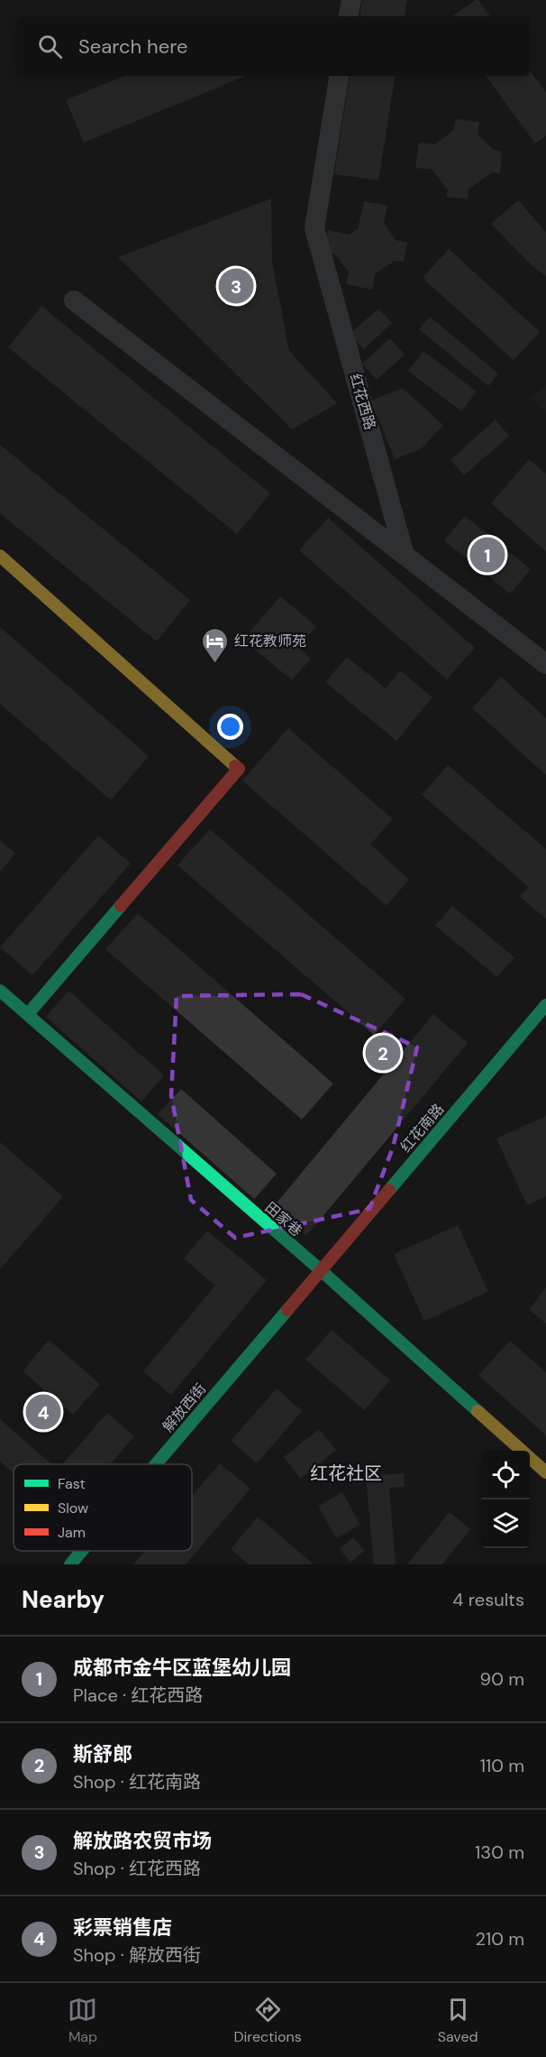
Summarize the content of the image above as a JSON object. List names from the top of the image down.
{
  "streets": {
    "street": [
      "红花西路",
      "红花南路",
      "田家巷",
      "解放西街"
    ]
  },
  "crossings": [
    ["红花南路", "田家巷"],
    ["红花南路", "解放西街"],
    ["田家巷", "解放西街"]
  ],
  "districts": ["红花社区"],
  "places": {
    "hotel": ["红花教师苑"]
  },
  "legend": ["Fast", "Slow", "Jam"],
  "page": {
    "search": "Search here",
    "pins": [
      "3",
      "1",
      "2",
      "4"
    ],
    "heading": ["Nearby", "4 results"],
    "list": [
      {
        "mark": "1",
        "name": "成都市金牛区蓝堡幼儿园",
        "note": "Place · 红花西路",
        "value": "90 m"
      },
      {
        "mark": "2",
        "name": "斯舒郎",
        "note": "Shop · 红花南路",
        "value": "110 m"
      },
      {
        "mark": "3",
        "name": "解放路农贸市场",
        "note": "Shop · 红花西路",
        "value": "130 m"
      },
      {
        "mark": "4",
        "name": "彩票销售店",
        "note": "Shop · 解放西街",
        "value": "210 m"
      }
    ],
    "nav": ["Map", "Directions", "Saved"]
  }
}
